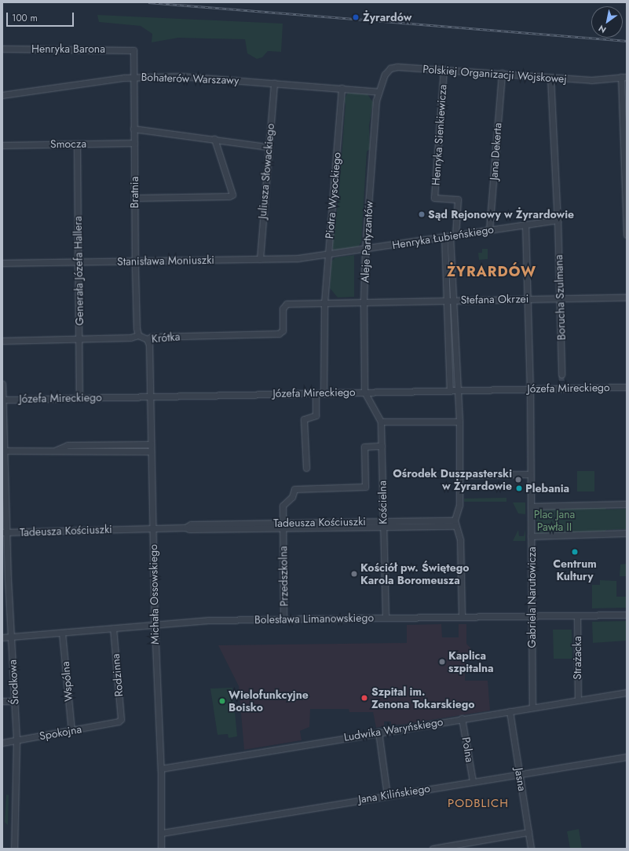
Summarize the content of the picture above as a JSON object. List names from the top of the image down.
{
  "streets": {
    "street": [
      "Henryka Barona",
      "Polskiej Organizacji Wojskowej",
      "Bohaterów Warszawy",
      "Henryka Sienkiewicza",
      "Smocza",
      "Jana Dekerta",
      "Juliusza Słowackiego",
      "Bratnia",
      "Piotra Wysockiego",
      "Henryka Łubieńskiego",
      "Aleje Partyzantów",
      "Stanisława Moniuszki",
      "Generała Józefa Hallera",
      "Borucha Szulmana",
      "Stefana Okrzei",
      "Krótka",
      "Józefa Mireckiego",
      "Kościelna",
      "Tadeusza Kościuszki",
      "Przedszkolna",
      "Michała Ossowskiego",
      "Gabriela Narutowicza",
      "Bolesława Limanowskiego",
      "Strażacka",
      "Rodzinna",
      "Wspólna",
      "Środkowa",
      "Ludwika Waryńskiego",
      "Spokojna",
      "Polna",
      "Jasna",
      "Jana Kilińskiego"
    ]
  },
  "crossings": [
    ["Henryka Barona", "Bratnia"],
    ["Polskiej Organizacji Wojskowej", "Bohaterów Warszawy"],
    ["Polskiej Organizacji Wojskowej", "Henryka Sienkiewicza"],
    ["Polskiej Organizacji Wojskowej", "Jana Dekerta"],
    ["Polskiej Organizacji Wojskowej", "Aleje Partyzantów"],
    ["Polskiej Organizacji Wojskowej", "Borucha Szulmana"],
    ["Bohaterów Warszawy", "Juliusza Słowackiego"],
    ["Bohaterów Warszawy", "Bratnia"],
    ["Bohaterów Warszawy", "Piotra Wysockiego"],
    ["Bohaterów Warszawy", "Aleje Partyzantów"],
    ["Henryka Sienkiewicza", "Henryka Łubieńskiego"],
    ["Smocza", "Bratnia"],
    ["Smocza", "Generała Józefa Hallera"],
    ["Jana Dekerta", "Henryka Łubieńskiego"],
    ["Juliusza Słowackiego", "Stanisława Moniuszki"],
    ["Bratnia", "Stanisława Moniuszki"],
    ["Bratnia", "Krótka"],
    ["Piotra Wysockiego", "Henryka Łubieńskiego"],
    ["Piotra Wysockiego", "Stanisława Moniuszki"],
    ["Piotra Wysockiego", "Krótka"],
    ["Piotra Wysockiego", "Józefa Mireckiego"],
    ["Henryka Łubieńskiego", "Aleje Partyzantów"],
    ["Henryka Łubieńskiego", "Stanisława Moniuszki"],
    ["Henryka Łubieńskiego", "Borucha Szulmana"],
    ["Henryka Łubieńskiego", "Gabriela Narutowicza"],
    ["Aleje Partyzantów", "Stefana Okrzei"],
    ["Aleje Partyzantów", "Józefa Mireckiego"],
    ["Aleje Partyzantów", "Kościelna"],
    ["Stanisława Moniuszki", "Generała Józefa Hallera"],
    ["Generała Józefa Hallera", "Krótka"],
    ["Generała Józefa Hallera", "Józefa Mireckiego"],
    ["Borucha Szulmana", "Stefana Okrzei"],
    ["Stefana Okrzei", "Gabriela Narutowicza"],
    ["Krótka", "Michała Ossowskiego"],
    ["Józefa Mireckiego", "Kościelna"],
    ["Józefa Mireckiego", "Michała Ossowskiego"],
    ["Józefa Mireckiego", "Gabriela Narutowicza"],
    ["Józefa Mireckiego", "Środkowa"],
    ["Kościelna", "Tadeusza Kościuszki"],
    ["Kościelna", "Przedszkolna"],
    ["Kościelna", "Bolesława Limanowskiego"],
    ["Tadeusza Kościuszki", "Przedszkolna"],
    ["Tadeusza Kościuszki", "Michała Ossowskiego"],
    ["Tadeusza Kościuszki", "Środkowa"],
    ["Przedszkolna", "Bolesława Limanowskiego"],
    ["Michała Ossowskiego", "Bolesława Limanowskiego"],
    ["Michała Ossowskiego", "Ludwika Waryńskiego"],
    ["Michała Ossowskiego", "Jana Kilińskiego"],
    ["Gabriela Narutowicza", "Bolesława Limanowskiego"],
    ["Gabriela Narutowicza", "Ludwika Waryńskiego"],
    ["Bolesława Limanowskiego", "Strażacka"],
    ["Bolesława Limanowskiego", "Rodzinna"],
    ["Bolesława Limanowskiego", "Wspólna"],
    ["Bolesława Limanowskiego", "Środkowa"],
    ["Strażacka", "Ludwika Waryńskiego"],
    ["Rodzinna", "Spokojna"],
    ["Wspólna", "Spokojna"],
    ["Środkowa", "Spokojna"],
    ["Ludwika Waryńskiego", "Polna"],
    ["Ludwika Waryńskiego", "Jasna"],
    ["Polna", "Jana Kilińskiego"],
    ["Jasna", "Jana Kilińskiego"]
  ],
  "districts": ["ŻYRARDÓW", "PODBLICH"],
  "parks": ["Plac Jana Pawła II"],
  "places": [
    "Żyrardów",
    "Sąd Rejonowy w Żyrardowie",
    "Ośrodek Duszpasterski w Żyrardowie",
    "Plebania",
    "Centrum Kultury",
    "Kościół pw. Świętego Karola Boromeusza",
    "Kaplica szpitalna",
    "Szpital im. Zenona Tokarskiego",
    "Wielofunkcyjne Boisko"
  ],
  "scale_bar": "100 m",
  "north": "bottom left"
}
